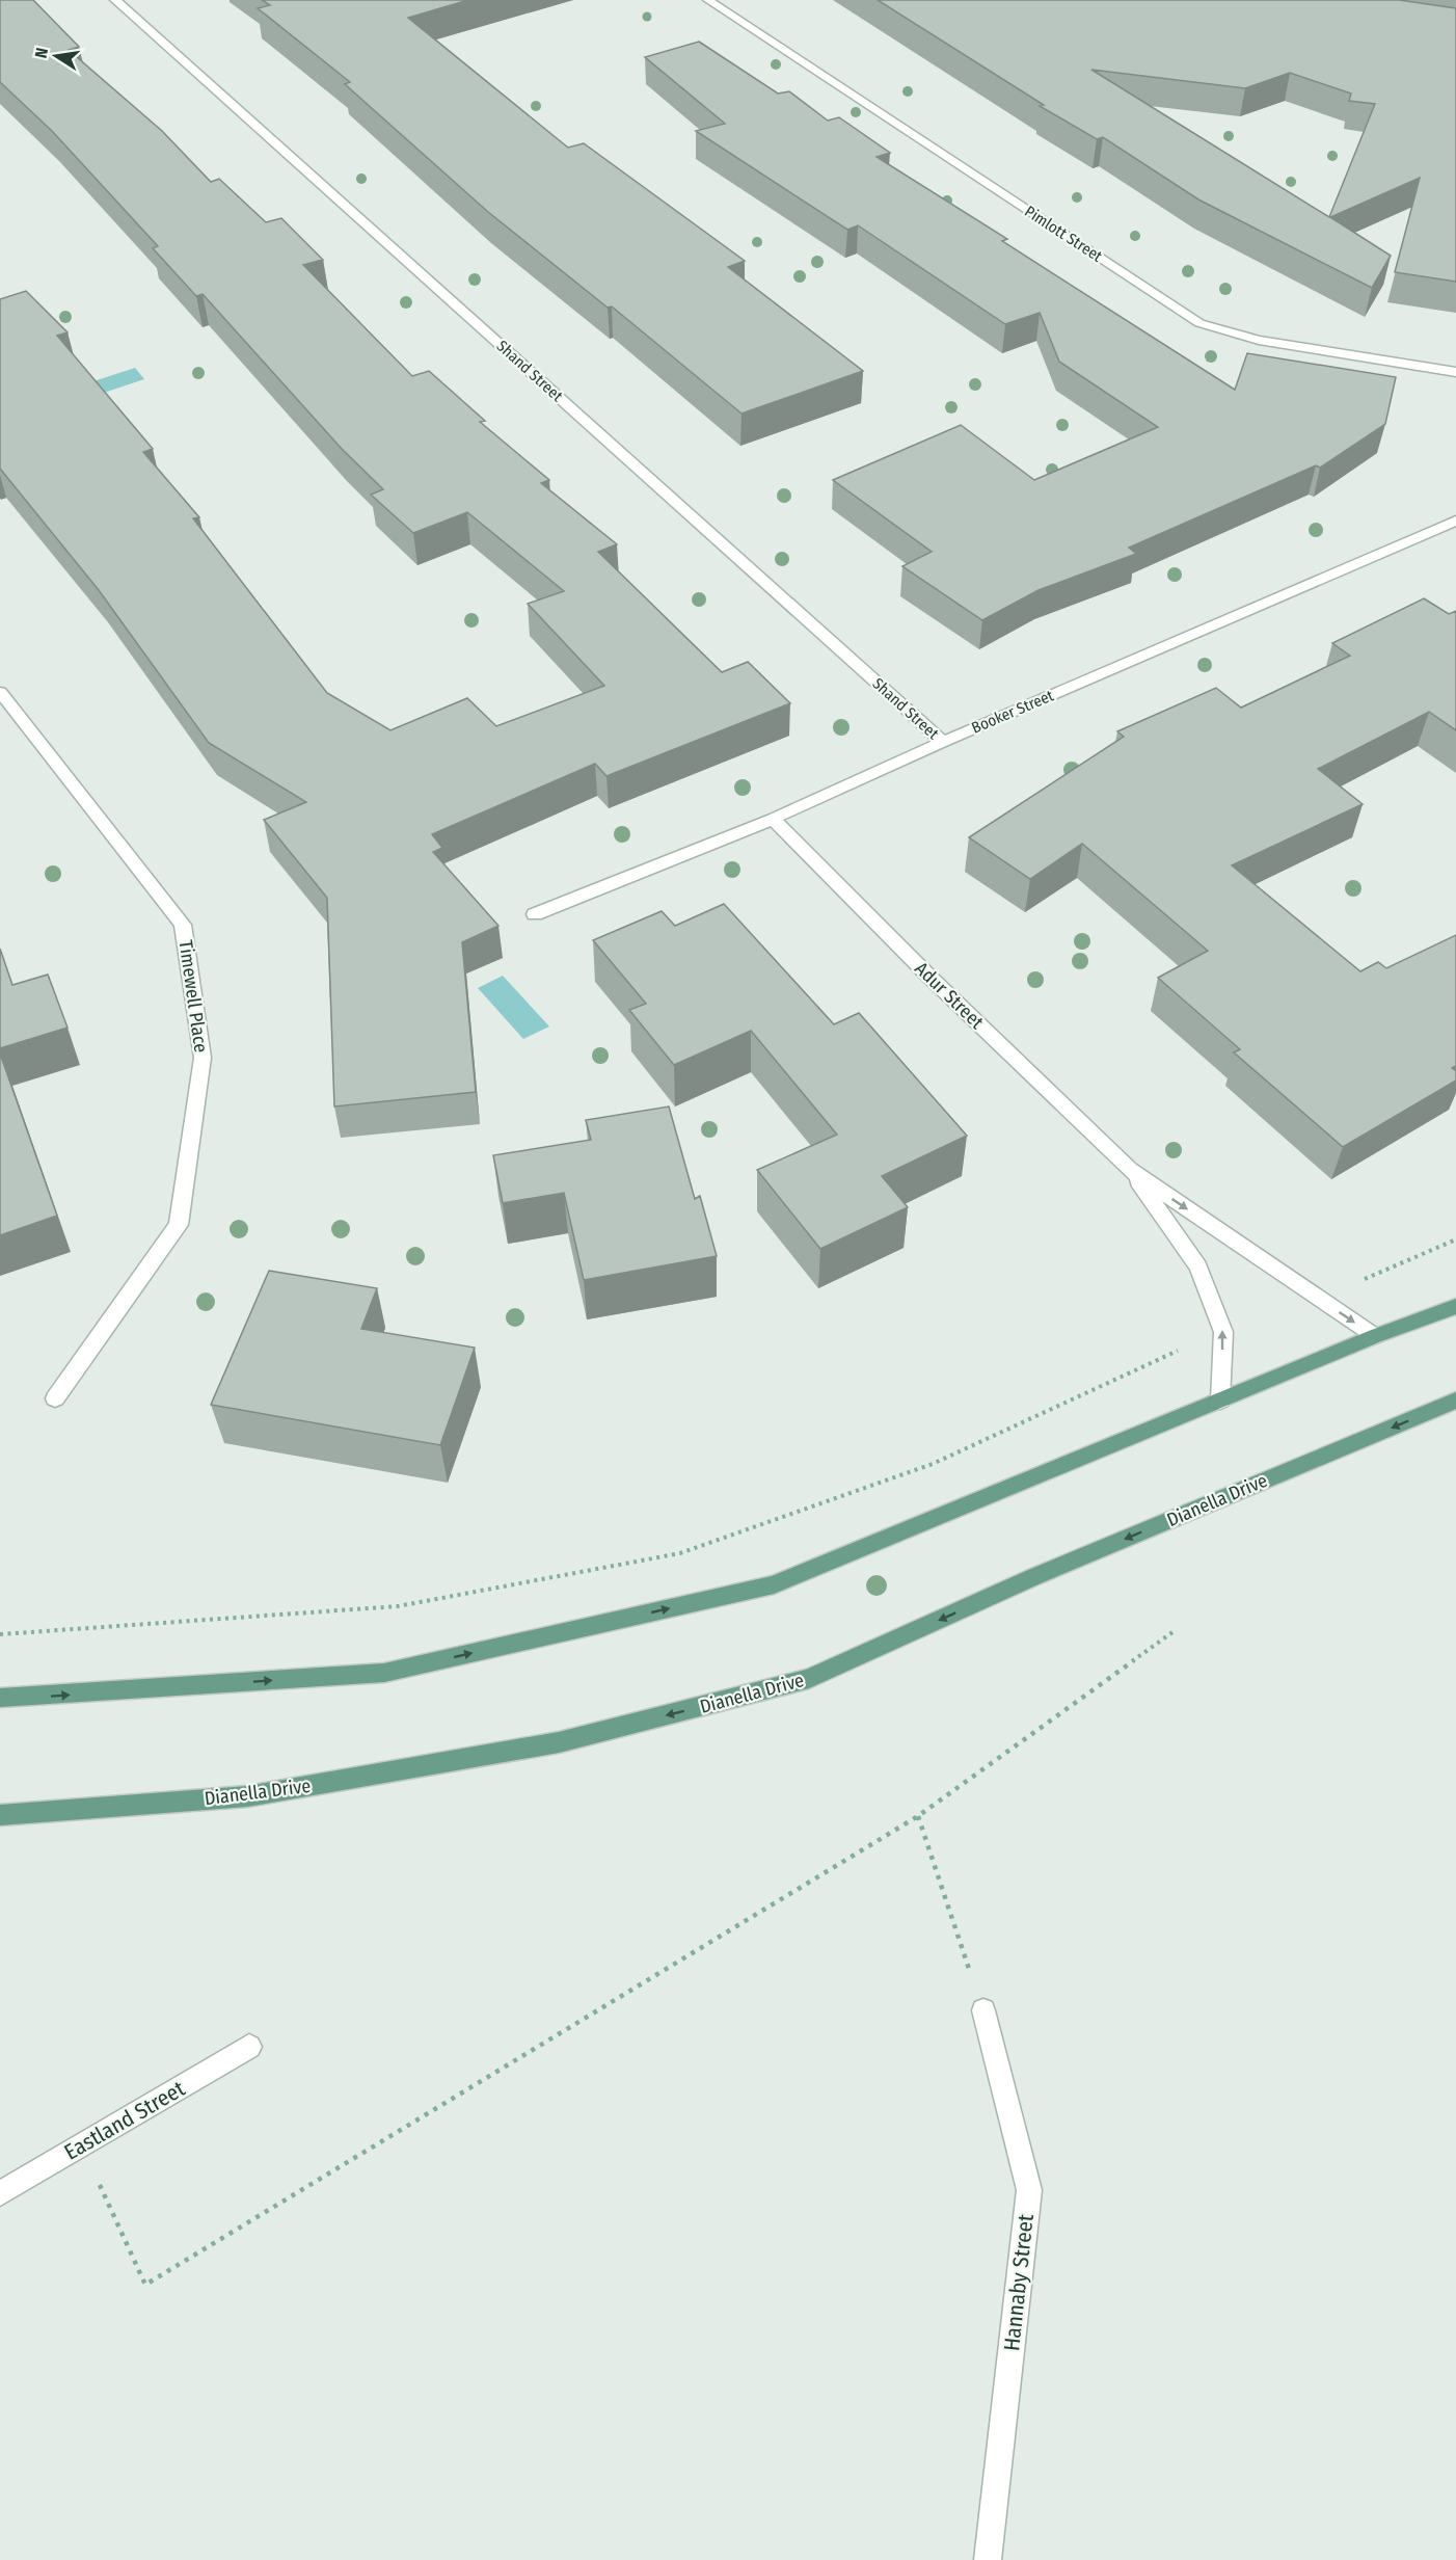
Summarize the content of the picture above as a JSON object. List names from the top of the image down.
{
  "streets": {
    "main road": ["Dianella Drive"],
    "street": [
      "Pimlott Street",
      "Shand Street",
      "Booker Street",
      "Adur Street",
      "Timewell Place",
      "Eastland Street",
      "Hannaby Street"
    ]
  },
  "crossings": [
    ["Shand Street", "Booker Street"],
    ["Booker Street", "Adur Street"]
  ],
  "north": "left"
}
